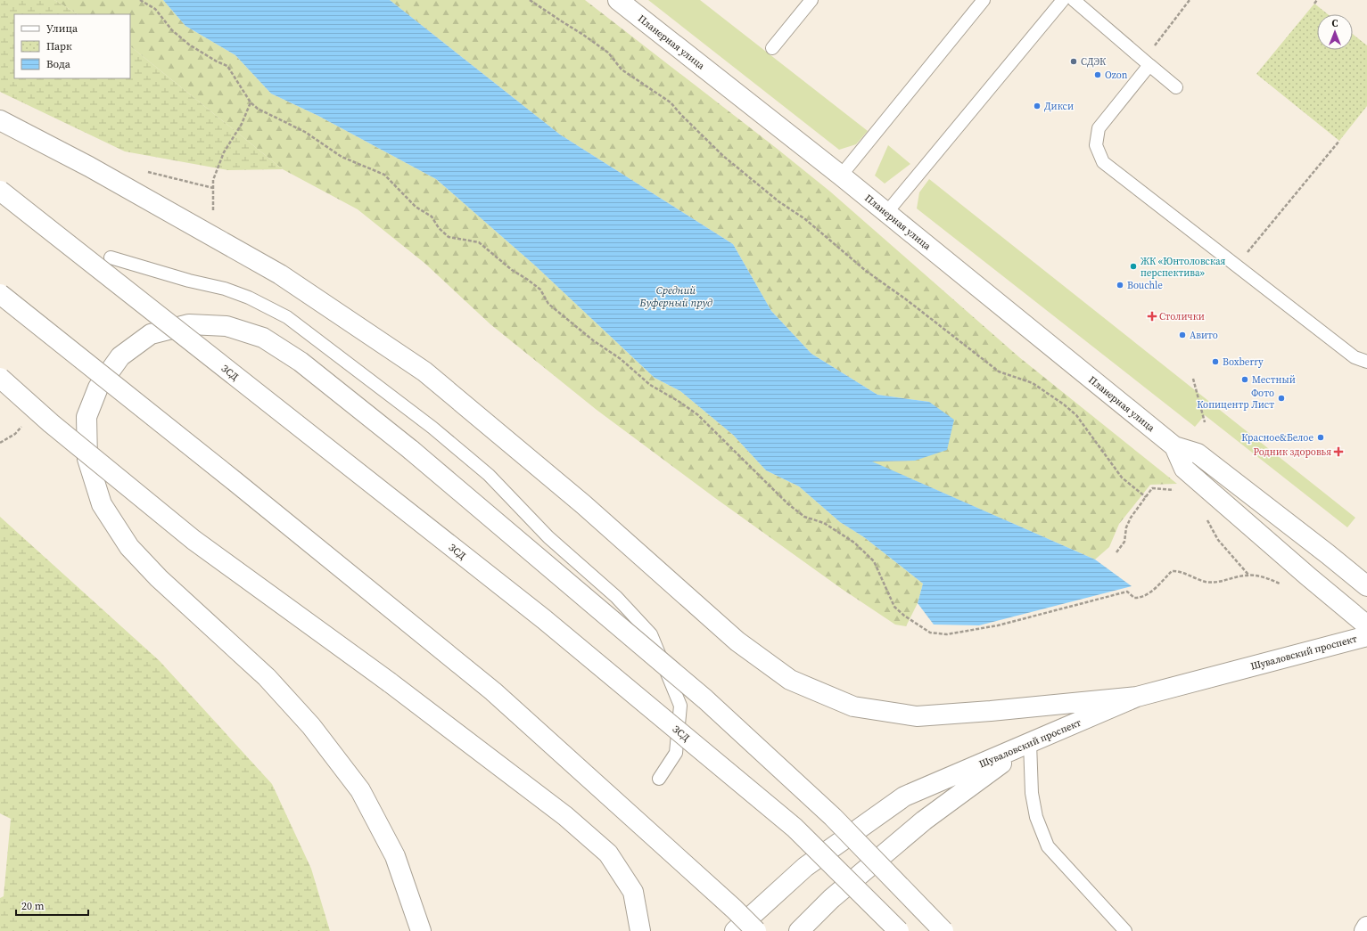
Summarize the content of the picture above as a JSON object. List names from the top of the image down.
{
  "streets": {
    "main road": ["Планерная улица", "ЗСД", "Шуваловский проспект"]
  },
  "water": ["Средний Буферный пруд"],
  "places": {
    "other": [
      "СДЭК",
      "Ozon",
      "Дикси",
      "ЖК «Юнтоловская перспектива»",
      "Bouchle",
      "Авито",
      "Boxberry",
      "Местный",
      "Фото Копицентр Лист",
      "Красное&Белое"
    ],
    "health": ["Столички", "Родник здоровья"]
  },
  "legend": ["Улица", "Парк", "Вода"],
  "scale_bar": "20 m",
  "north": "top"
}
